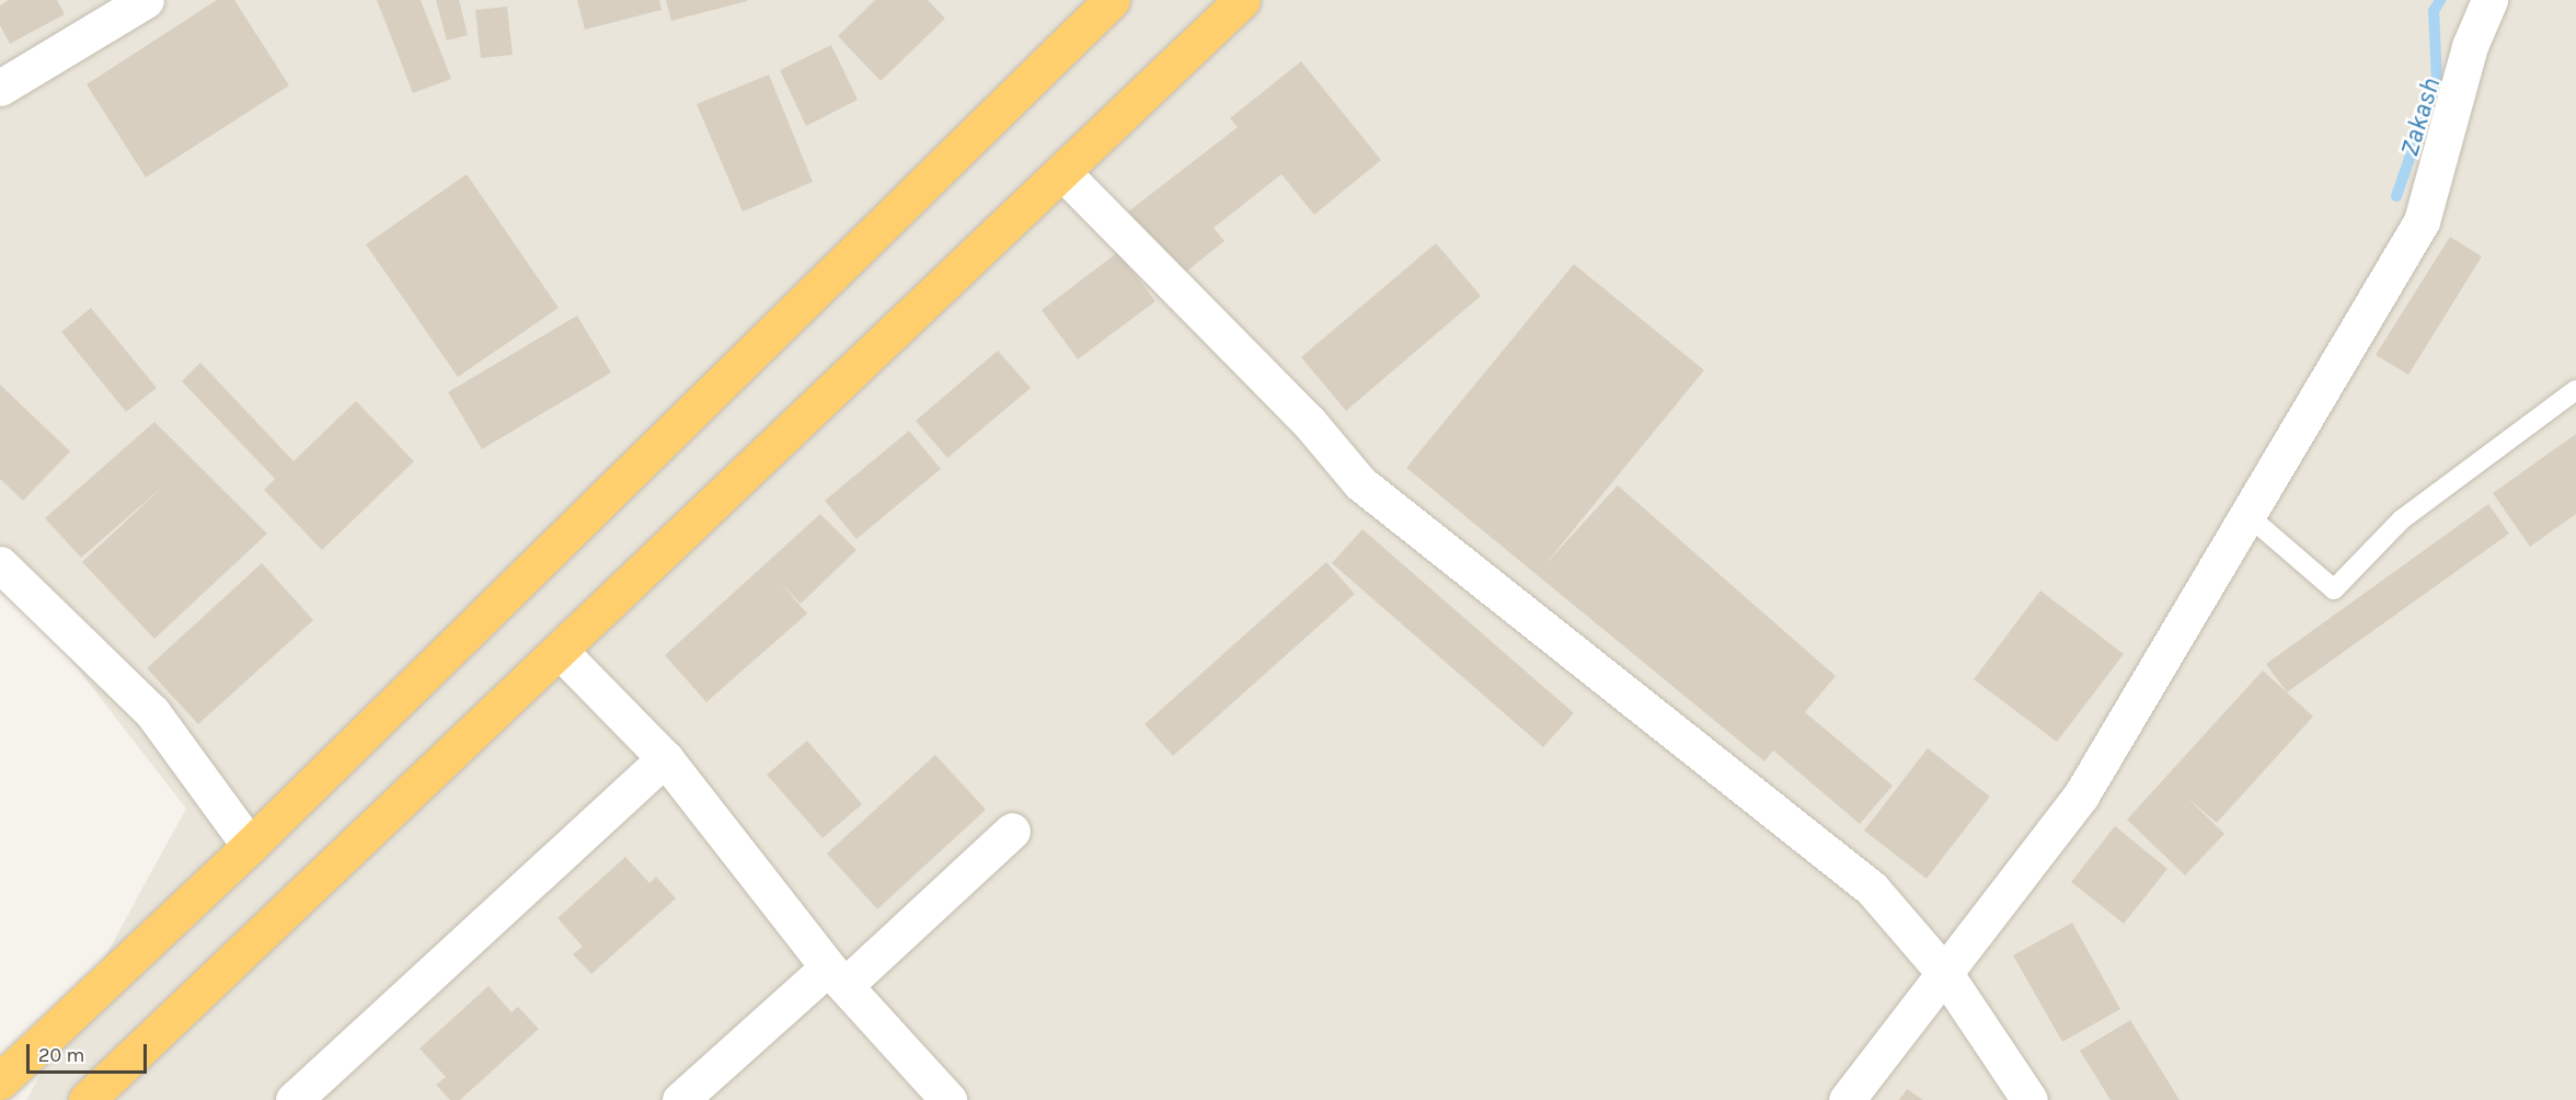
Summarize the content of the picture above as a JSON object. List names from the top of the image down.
{
  "water": ["Zakash"],
  "scale_bar": "20 m"
}
